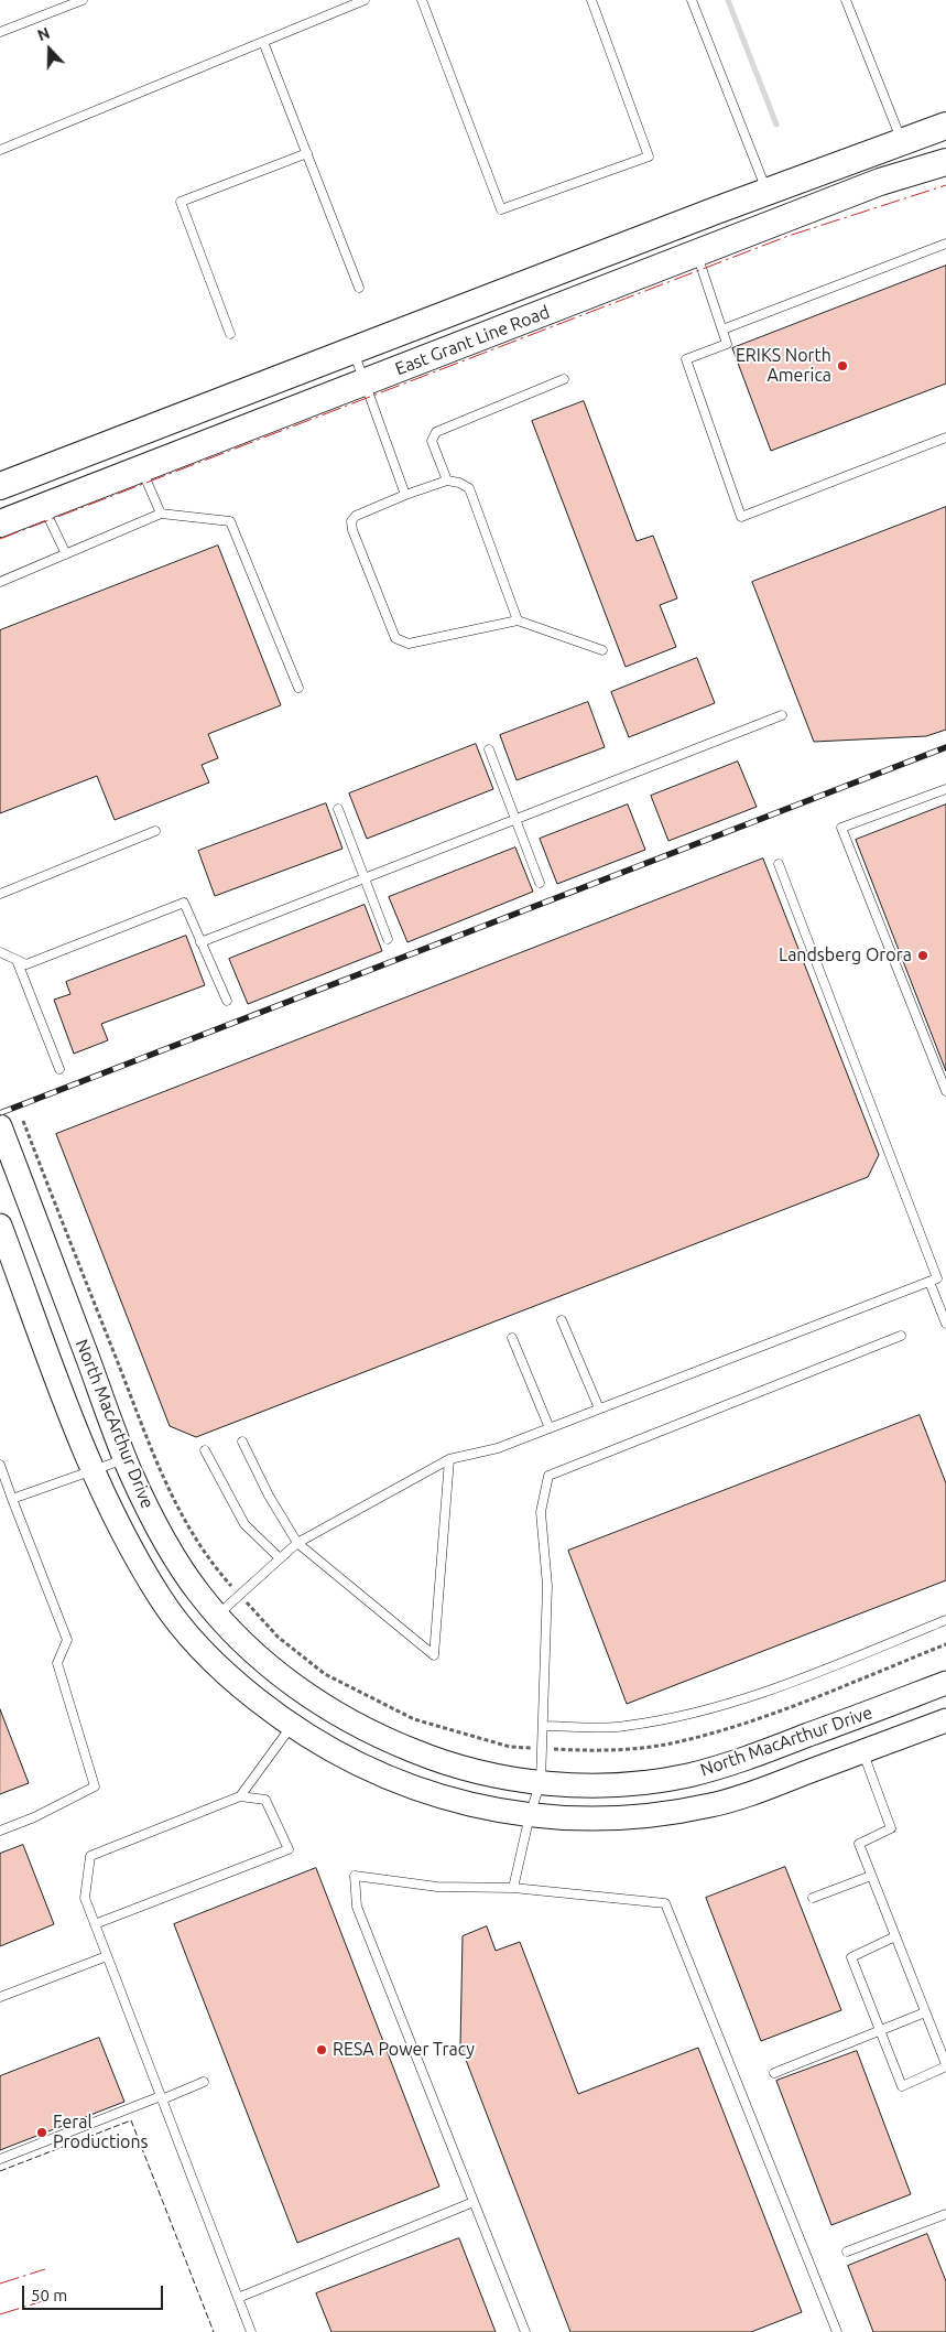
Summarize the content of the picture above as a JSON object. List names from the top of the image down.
{
  "streets": {
    "main road": ["East Grant Line Road", "North MacArthur Drive"]
  },
  "places": [
    "ERIKS North America",
    "Landsberg Orora",
    "RESA Power Tracy",
    "Feral Productions"
  ],
  "scale_bar": "50 m",
  "north": "top"
}
